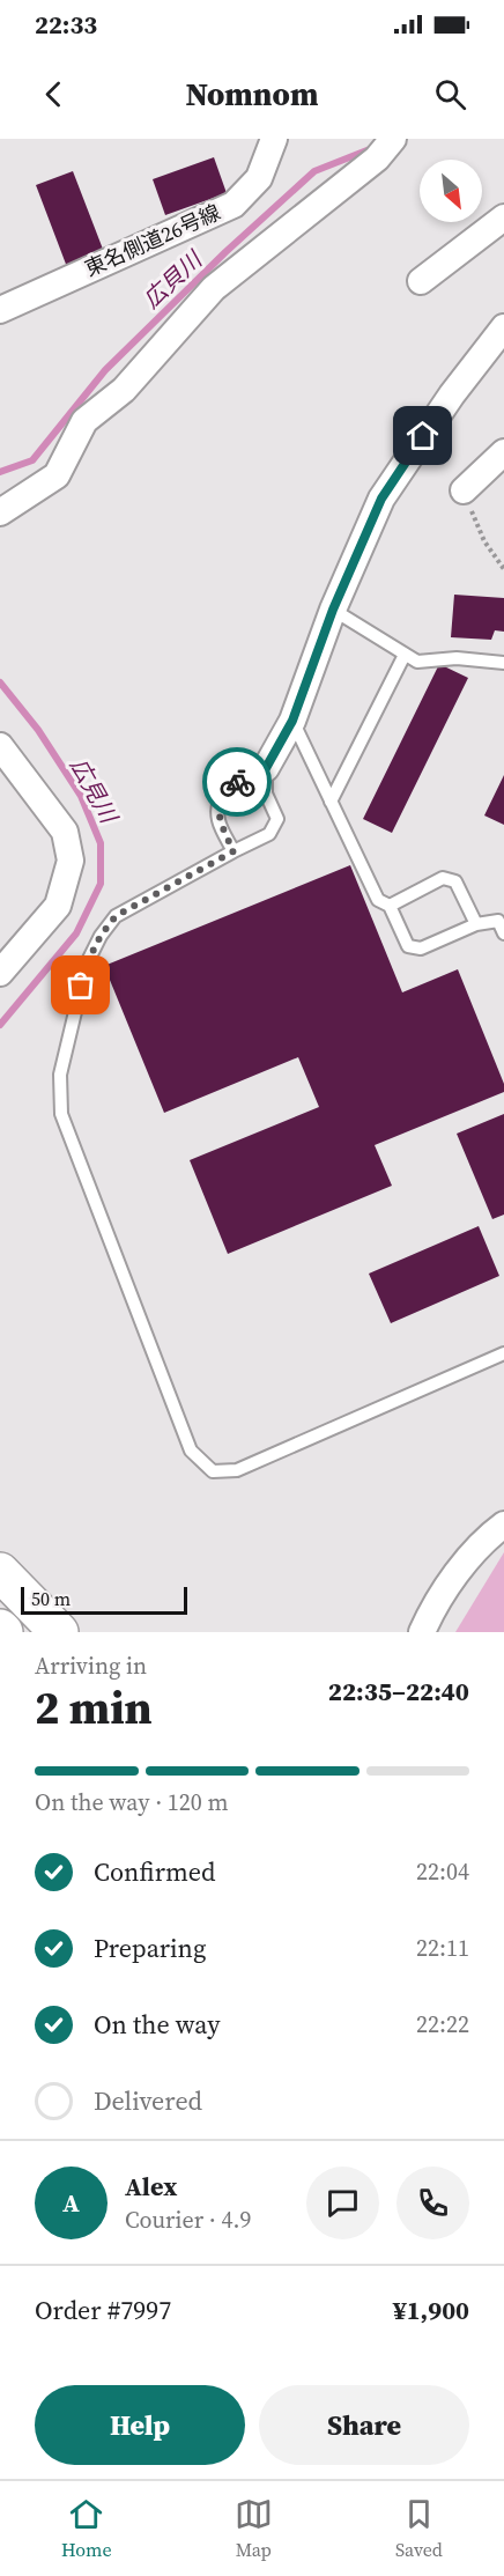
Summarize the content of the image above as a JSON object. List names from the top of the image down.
{
  "streets": {
    "street": ["東名側道26号線"]
  },
  "water": ["広貝川", "広見川"],
  "scale_bar": "50 m",
  "north": "bottom right",
  "page": {
    "status": "22:33",
    "header": "Nomnom",
    "scale": "50 m",
    "heading": ["2 min", "Arriving in", "22:35–22:40"],
    "panel": [
      "Alex",
      "Courier · 4.9",
      "Order #7997",
      "¥1,900"
    ],
    "bar": "On the way · 120 m",
    "list": [
      ["Confirmed", "22:04"],
      ["Preparing", "22:11"],
      ["On the way", "22:22"],
      "Delivered"
    ],
    "round": "A",
    "buttons": ["Help", "Share"],
    "tabs": ["Home", "Map", "Saved"]
  }
}
